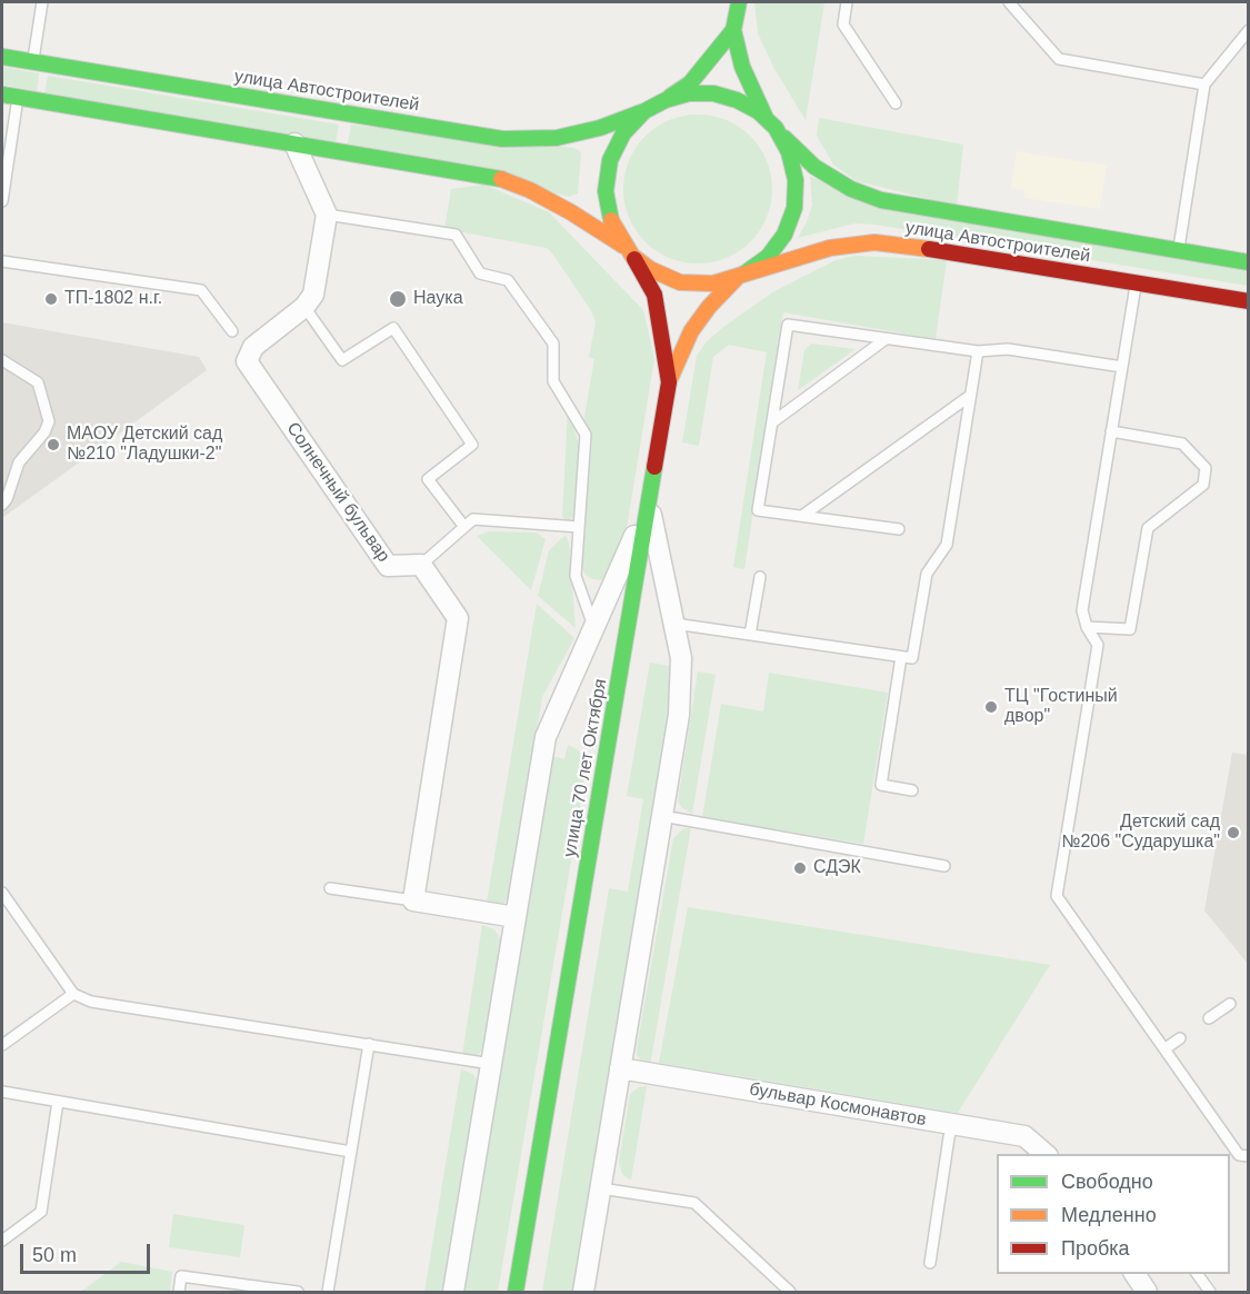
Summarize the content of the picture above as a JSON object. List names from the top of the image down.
{
  "streets": {
    "main road": ["улица Автостроителей", "улица 70 лет Октября"],
    "street": ["Солнечный бульвар", "бульвар Космонавтов"]
  },
  "crossings": [
    ["улица Автостроителей", "улица 70 лет Октября"]
  ],
  "places": [
    "ТП-1802 н.г.",
    "Наука",
    "МАОУ Детский сад №210 \"Ладушки-2\"",
    "ТЦ \"Гостиный двор\"",
    "Детский сад №206 \"Сударушка\"",
    "СДЭК"
  ],
  "legend": ["Свободно", "Медленно", "Пробка"],
  "scale_bar": "50 m"
}
